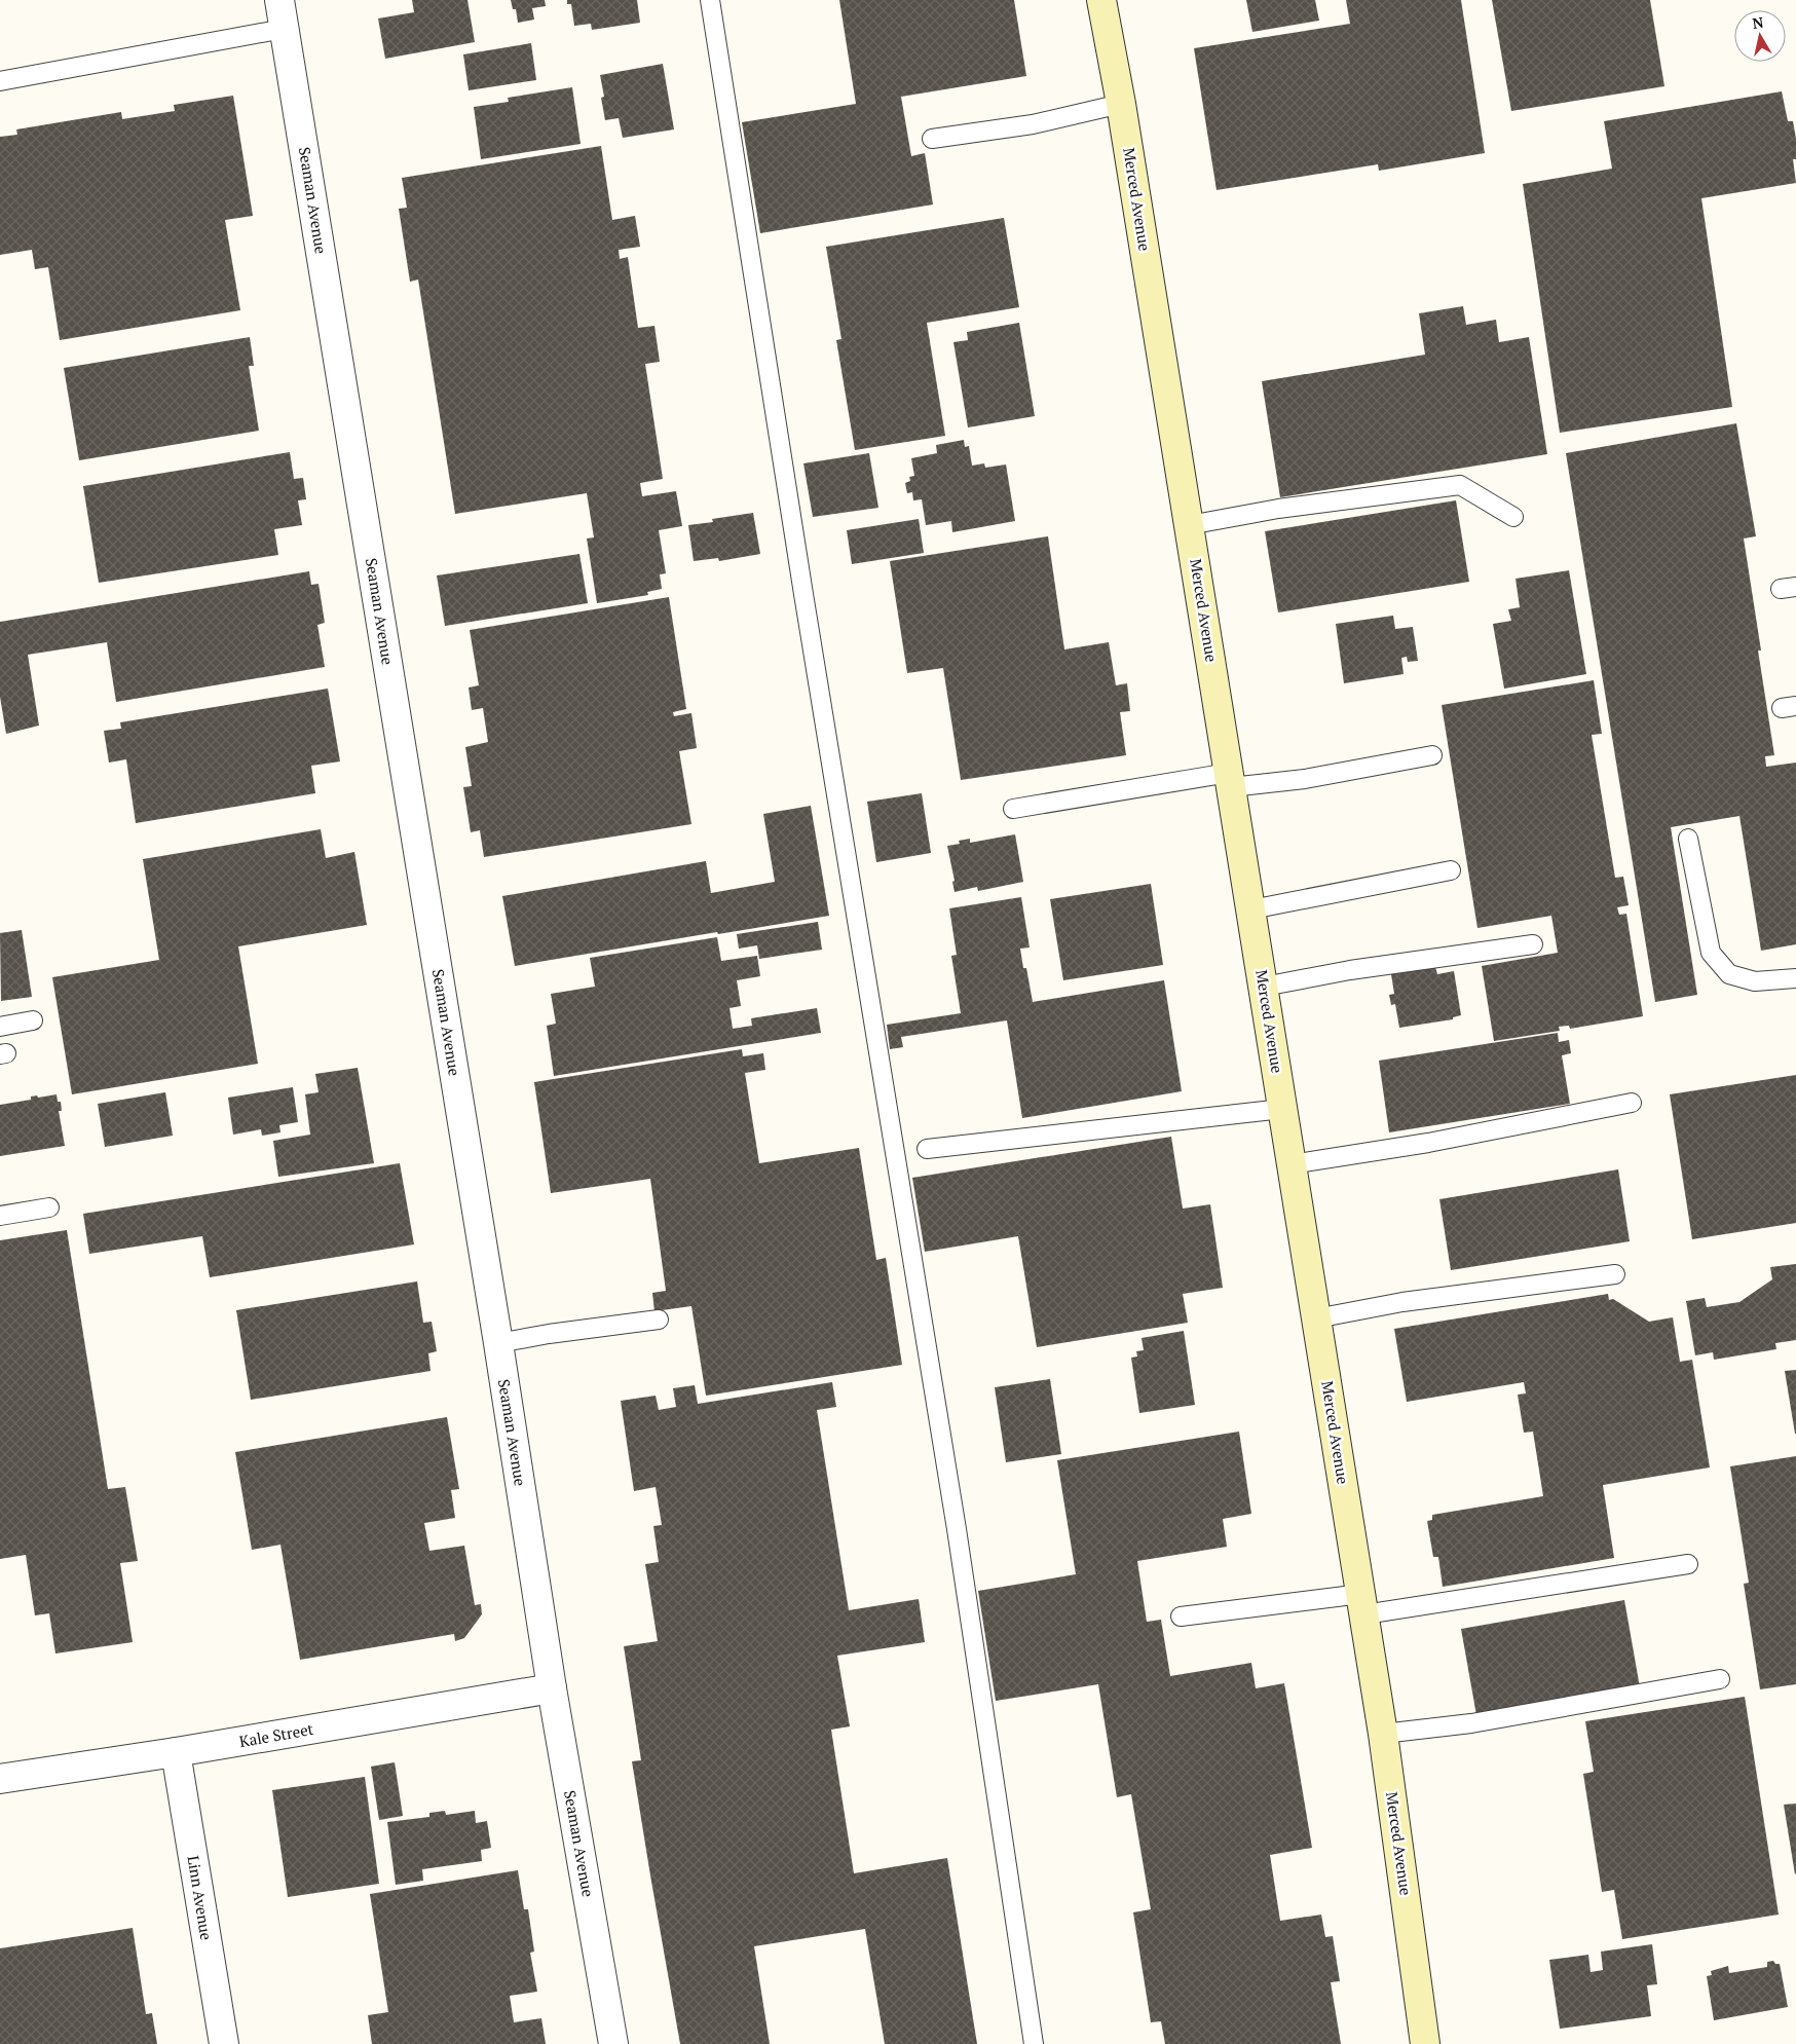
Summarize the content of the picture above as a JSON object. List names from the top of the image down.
{
  "streets": {
    "street": [
      "Merced Avenue",
      "Seaman Avenue",
      "Kale Street",
      "Linn Avenue"
    ]
  },
  "crossings": [
    ["Seaman Avenue", "Kale Street"],
    ["Kale Street", "Linn Avenue"]
  ],
  "north": "top"
}
